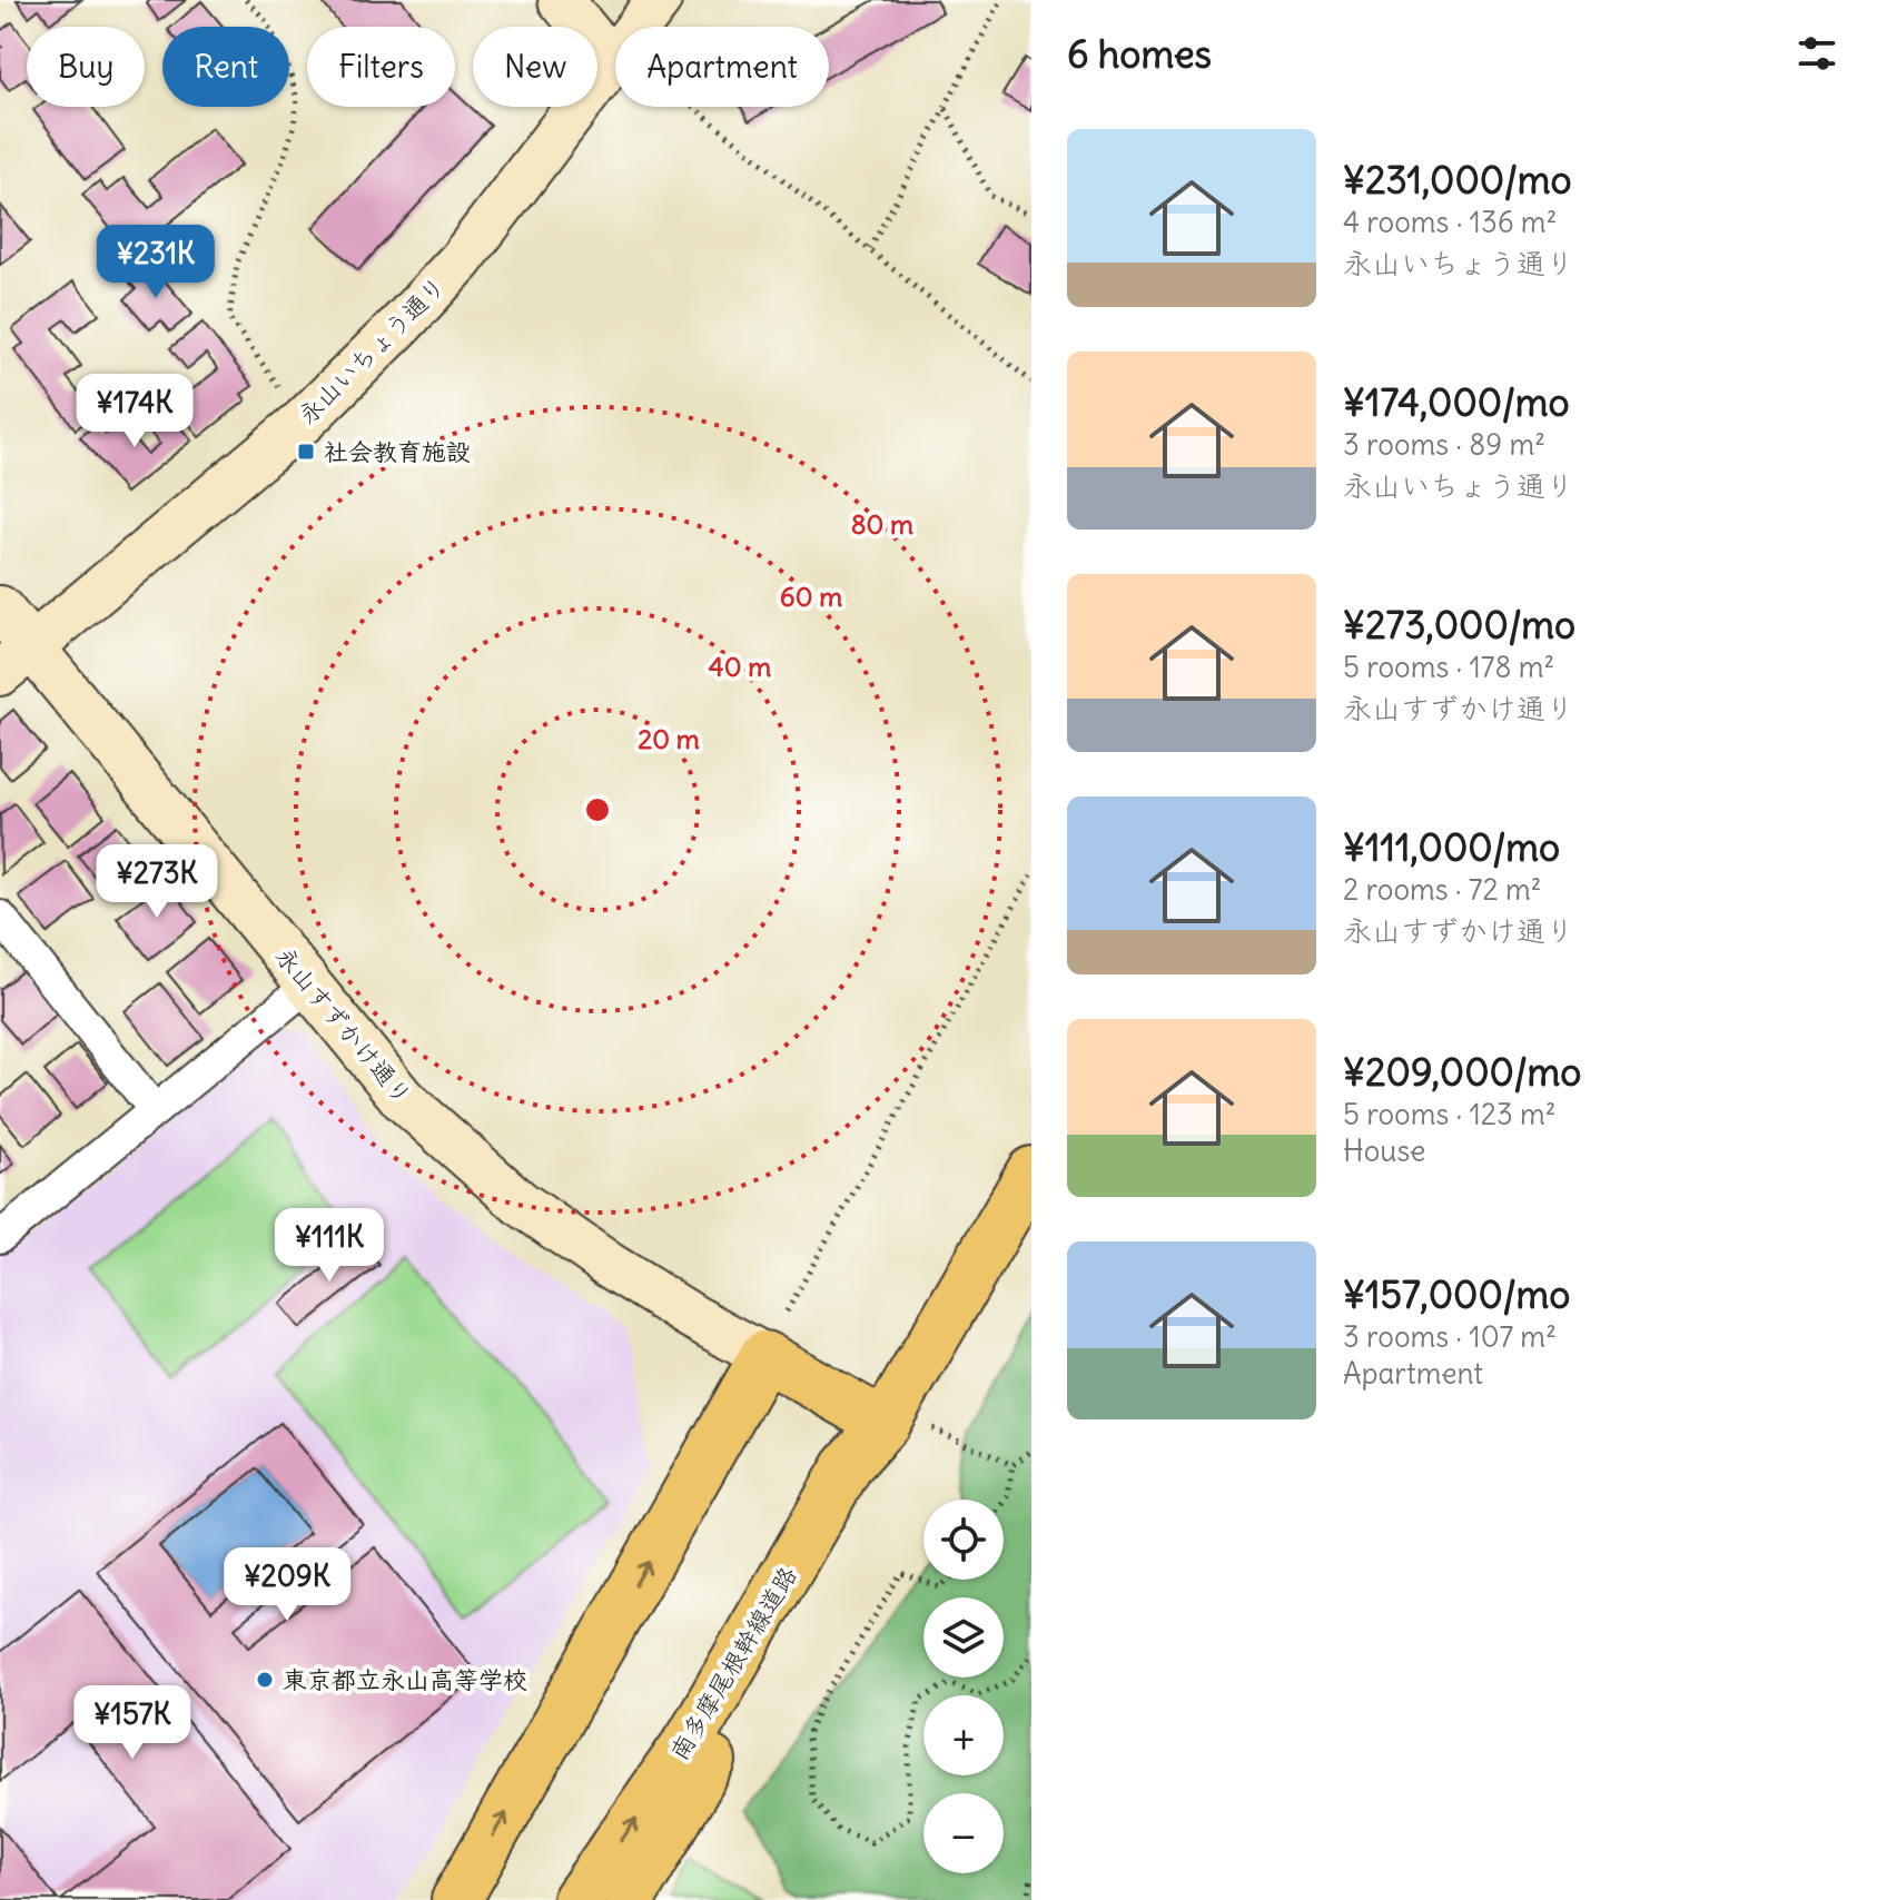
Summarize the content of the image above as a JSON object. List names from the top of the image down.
{
  "streets": {
    "main road": ["南多摩尾根幹線道路"],
    "street": ["永山いちょう通り", "永山すずかけ通り"]
  },
  "crossings": [
    ["永山いちょう通り", "永山すずかけ通り"]
  ],
  "places": {
    "transit": ["社会教育施設"],
    "other": ["東京都立永山高等学校"]
  },
  "page": {
    "heading": "6 homes",
    "chip": [
      "Buy",
      "Rent",
      "Filters",
      "New",
      "Apartment"
    ],
    "list": [
      {
        "name": "¥231,000/mo",
        "note": "4 rooms · 136 m² · 永山いちょう通り"
      },
      {
        "name": "¥174,000/mo",
        "note": "3 rooms · 89 m² · 永山いちょう通り"
      },
      {
        "name": "¥273,000/mo",
        "note": "5 rooms · 178 m² · 永山すずかけ通り"
      },
      {
        "name": "¥111,000/mo",
        "note": "2 rooms · 72 m² · 永山すずかけ通り"
      },
      {
        "name": "¥209,000/mo",
        "note": "5 rooms · 123 m² · House"
      },
      {
        "name": "¥157,000/mo",
        "note": "3 rooms · 107 m² · Apartment"
      }
    ],
    "price": [
      "¥231K",
      "¥174K",
      "¥273K",
      "¥111K",
      "¥209K",
      "¥157K"
    ],
    "map_buttons": ["+", "−"]
  },
  "rings": [
    "80 m",
    "60 m",
    "40 m",
    "20 m"
  ]
}
